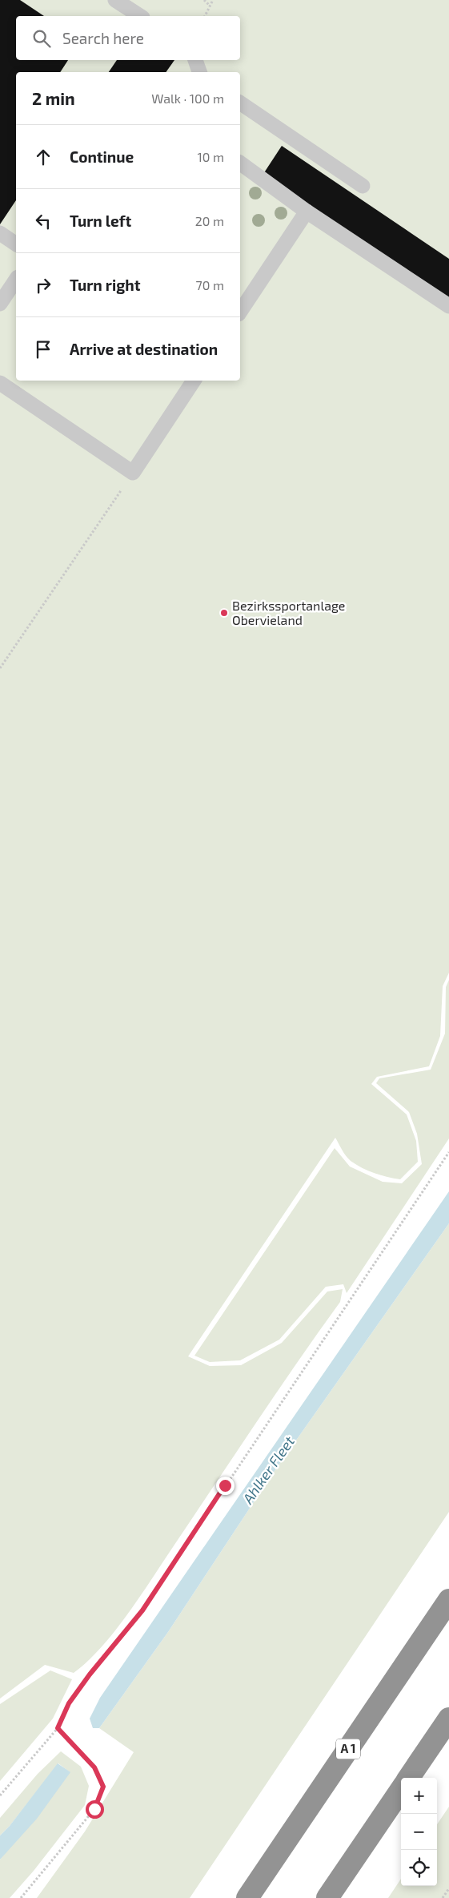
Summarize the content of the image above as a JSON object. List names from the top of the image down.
{
  "streets": {
    "highway": ["A 1"]
  },
  "water": ["Ahlker Fleet"],
  "places": ["Bezirkssportanlage Obervieland"],
  "page": {
    "search": "Search here",
    "heading": ["2 min", "Walk · 100 m"],
    "list": [
      ["Continue", "10 m"],
      ["Turn left", "20 m"],
      ["Turn right", "70 m"],
      "Arrive at destination"
    ],
    "map_buttons": ["+", "−"]
  }
}
